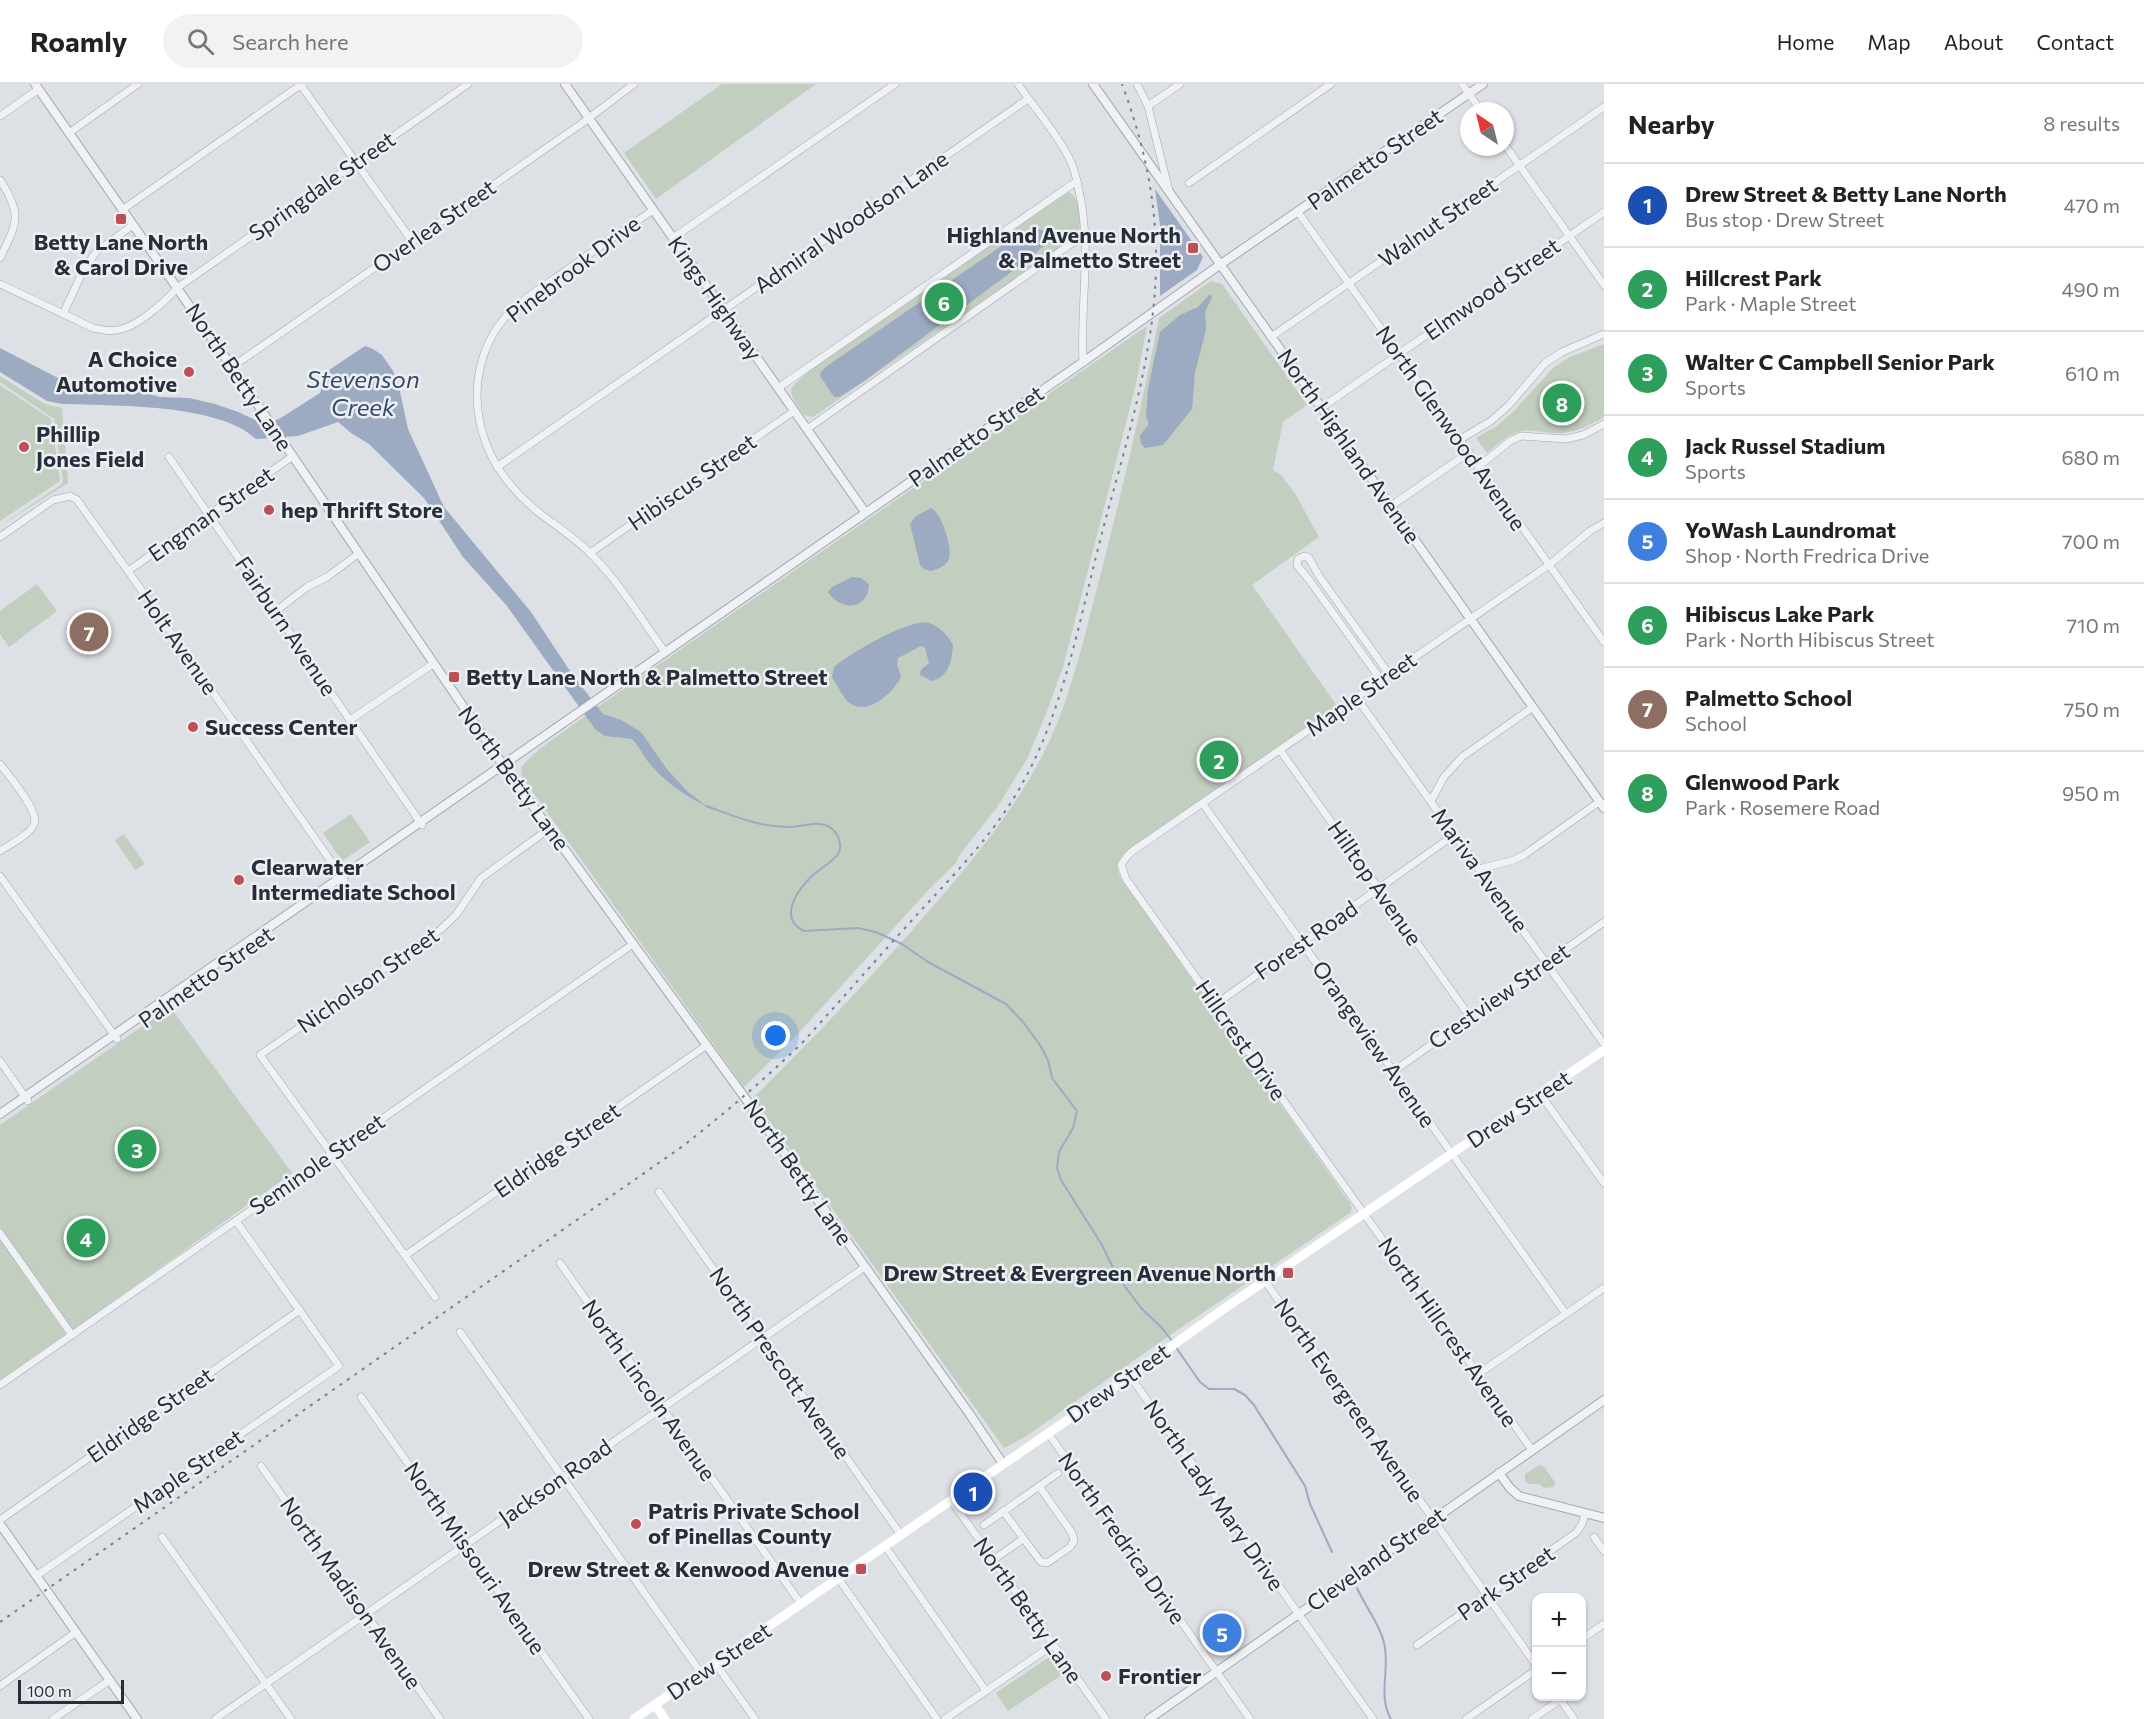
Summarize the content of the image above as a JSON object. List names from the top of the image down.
{
  "streets": {
    "main road": ["Drew Street"],
    "street": [
      "Palmetto Street",
      "Springdale Street",
      "Admiral Woodson Lane",
      "Walnut Street",
      "Overlea Street",
      "Pinebrook Drive",
      "Elmwood Street",
      "Kings Highway",
      "North Betty Lane",
      "North Glenwood Avenue",
      "North Highland Avenue",
      "Hibiscus Street",
      "Engman Street",
      "Fairburn Avenue",
      "Holt Avenue",
      "Maple Street",
      "Mariva Avenue",
      "Hilltop Avenue",
      "Forest Road",
      "Nicholson Street",
      "Crestview Street",
      "Hillcrest Drive",
      "Orangeview Avenue",
      "Eldridge Street",
      "Seminole Street",
      "North Hillcrest Avenue",
      "North Prescott Avenue",
      "North Lincoln Avenue",
      "North Evergreen Avenue",
      "Jackson Road",
      "North Lady Mary Drive",
      "North Fredrica Drive",
      "North Missouri Avenue",
      "Cleveland Street",
      "Park Street",
      "North Madison Avenue"
    ]
  },
  "crossings": [
    ["Palmetto Street", "Pinebrook Drive"],
    ["Palmetto Street", "Kings Highway"],
    ["Palmetto Street", "North Betty Lane"],
    ["Palmetto Street", "North Glenwood Avenue"],
    ["Palmetto Street", "North Highland Avenue"],
    ["Palmetto Street", "Fairburn Avenue"],
    ["Palmetto Street", "Holt Avenue"],
    ["Springdale Street", "North Betty Lane"],
    ["Admiral Woodson Lane", "Pinebrook Drive"],
    ["Admiral Woodson Lane", "Kings Highway"],
    ["Walnut Street", "North Glenwood Avenue"],
    ["Walnut Street", "North Highland Avenue"],
    ["Overlea Street", "Kings Highway"],
    ["Overlea Street", "North Betty Lane"],
    ["Pinebrook Drive", "Kings Highway"],
    ["Pinebrook Drive", "Hibiscus Street"],
    ["Elmwood Street", "North Glenwood Avenue"],
    ["Elmwood Street", "North Highland Avenue"],
    ["Kings Highway", "Hibiscus Street"],
    ["North Betty Lane", "Engman Street"],
    ["North Betty Lane", "Nicholson Street"],
    ["North Betty Lane", "Drew Street"],
    ["North Betty Lane", "Eldridge Street"],
    ["North Betty Lane", "Seminole Street"],
    ["North Betty Lane", "Jackson Road"],
    ["North Glenwood Avenue", "Maple Street"],
    ["North Highland Avenue", "Maple Street"],
    ["Engman Street", "Fairburn Avenue"],
    ["Engman Street", "Holt Avenue"],
    ["Maple Street", "Mariva Avenue"],
    ["Maple Street", "Hilltop Avenue"],
    ["Maple Street", "Hillcrest Drive"],
    ["Maple Street", "Orangeview Avenue"],
    ["Maple Street", "Eldridge Street"],
    ["Mariva Avenue", "Forest Road"],
    ["Mariva Avenue", "Crestview Street"],
    ["Hilltop Avenue", "Forest Road"],
    ["Hilltop Avenue", "Crestview Street"],
    ["Forest Road", "Hillcrest Drive"],
    ["Forest Road", "Orangeview Avenue"],
    ["Nicholson Street", "Seminole Street"],
    ["Crestview Street", "Orangeview Avenue"],
    ["Hillcrest Drive", "Drew Street"],
    ["Hillcrest Drive", "North Hillcrest Avenue"],
    ["Orangeview Avenue", "Drew Street"],
    ["Drew Street", "North Hillcrest Avenue"],
    ["Drew Street", "North Prescott Avenue"],
    ["Drew Street", "North Lincoln Avenue"],
    ["Drew Street", "North Evergreen Avenue"],
    ["Drew Street", "North Lady Mary Drive"],
    ["Drew Street", "North Fredrica Drive"],
    ["North Hillcrest Avenue", "Cleveland Street"],
    ["North Prescott Avenue", "Jackson Road"],
    ["North Lincoln Avenue", "Jackson Road"],
    ["North Evergreen Avenue", "Cleveland Street"],
    ["North Evergreen Avenue", "Park Street"],
    ["Jackson Road", "North Missouri Avenue"],
    ["Jackson Road", "North Madison Avenue"],
    ["North Lady Mary Drive", "Cleveland Street"],
    ["North Fredrica Drive", "Cleveland Street"]
  ],
  "water": ["Stevenson Creek"],
  "places": {
    "transit": [
      "Betty Lane North & Carol Drive",
      "Highland Avenue North & Palmetto Street",
      "Betty Lane North & Palmetto Street",
      "Drew Street & Evergreen Avenue North",
      "Drew Street & Kenwood Avenue"
    ],
    "other": [
      "A Choice Automotive",
      "Phillip Jones Field",
      "hep Thrift Store",
      "Success Center",
      "Clearwater Intermediate School",
      "Patris Private School of Pinellas County",
      "Frontier"
    ]
  },
  "scale_bar": "100 m",
  "north": "top left",
  "page": {
    "header": "Roamly",
    "search": "Search here",
    "nav": [
      "Home",
      "Map",
      "About",
      "Contact"
    ],
    "heading": ["Nearby", "8 results"],
    "list": [
      {
        "mark": "1",
        "name": "Drew Street & Betty Lane North",
        "note": "Bus stop · Drew Street",
        "value": "470 m"
      },
      {
        "mark": "2",
        "name": "Hillcrest Park",
        "note": "Park · Maple Street",
        "value": "490 m"
      },
      {
        "mark": "3",
        "name": "Walter C Campbell Senior Park",
        "note": "Sports",
        "value": "610 m"
      },
      {
        "mark": "4",
        "name": "Jack Russel Stadium",
        "note": "Sports",
        "value": "680 m"
      },
      {
        "mark": "5",
        "name": "YoWash Laundromat",
        "note": "Shop · North Fredrica Drive",
        "value": "700 m"
      },
      {
        "mark": "6",
        "name": "Hibiscus Lake Park",
        "note": "Park · North Hibiscus Street",
        "value": "710 m"
      },
      {
        "mark": "7",
        "name": "Palmetto School",
        "note": "School",
        "value": "750 m"
      },
      {
        "mark": "8",
        "name": "Glenwood Park",
        "note": "Park · Rosemere Road",
        "value": "950 m"
      }
    ],
    "pins": [
      "6",
      "8",
      "7",
      "2",
      "3",
      "4",
      "1",
      "5"
    ],
    "map_buttons": ["+", "−"],
    "scale": "100 m"
  }
}
